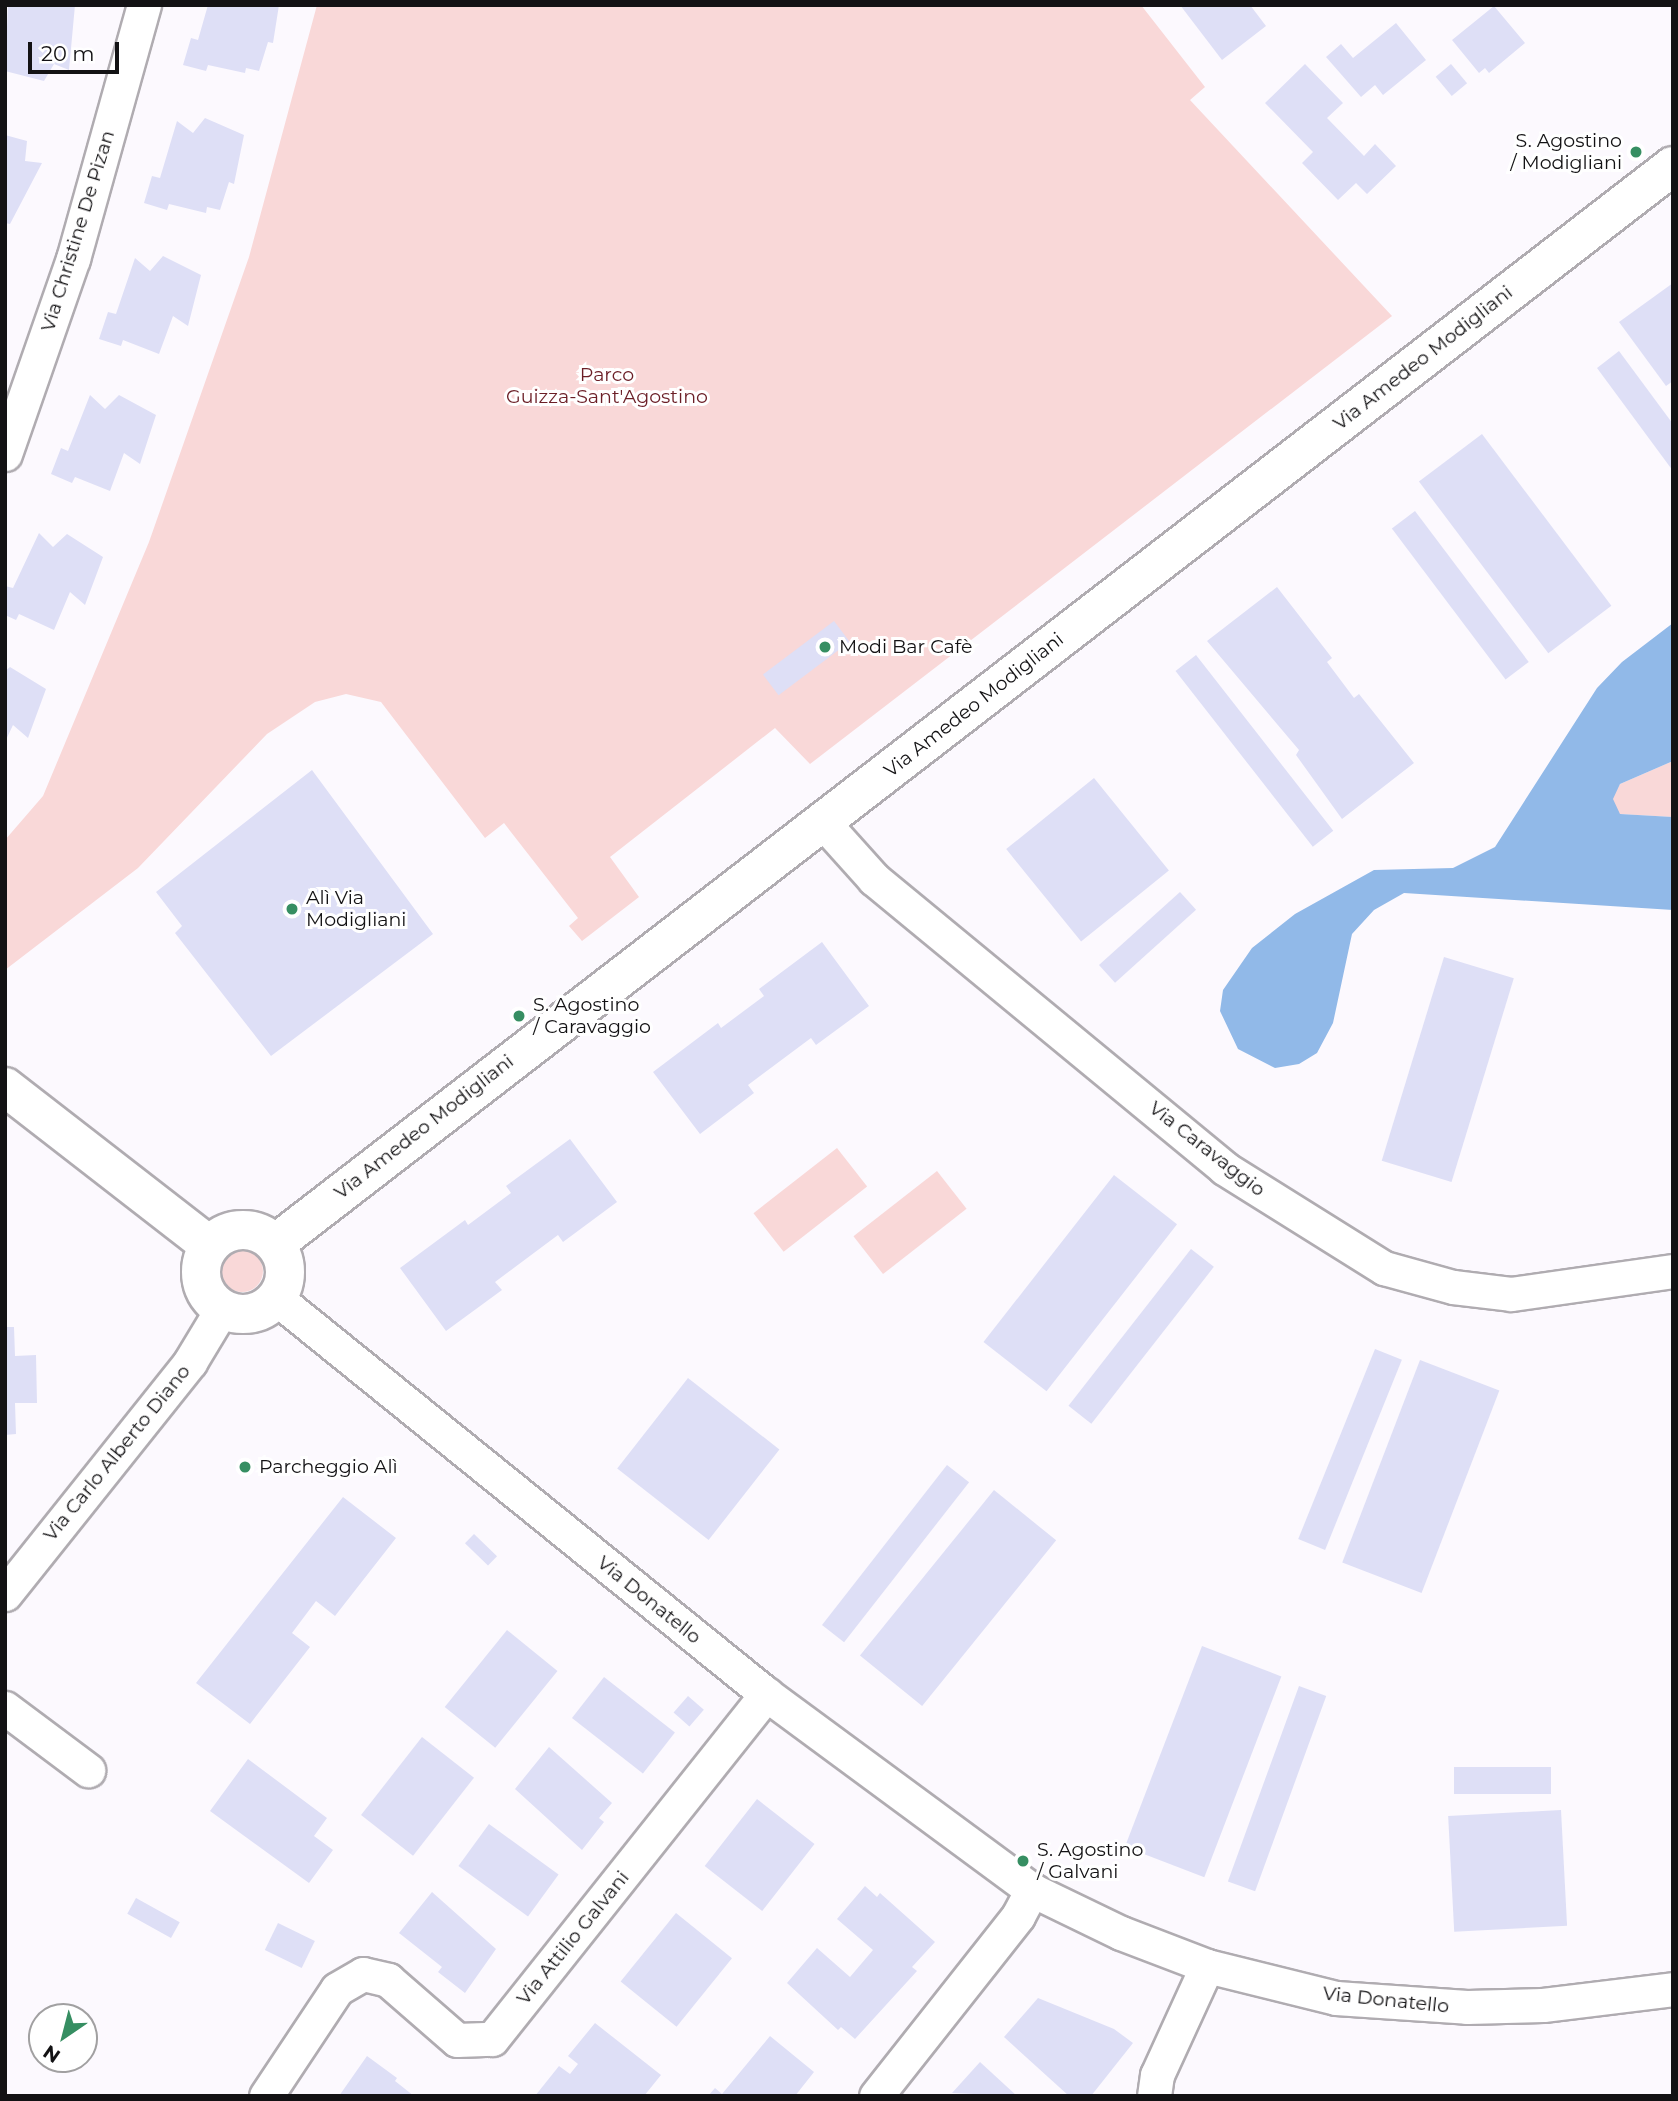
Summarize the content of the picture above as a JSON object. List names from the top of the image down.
{
  "streets": {
    "street": [
      "Via Christine De Pizan",
      "Via Amedeo Modigliani",
      "Via Caravaggio",
      "Via Carlo Alberto Diano",
      "Via Donatello",
      "Via Attilio Galvani"
    ]
  },
  "crossings": [
    ["Via Amedeo Modigliani", "Via Caravaggio"],
    ["Via Amedeo Modigliani", "Via Carlo Alberto Diano"],
    ["Via Amedeo Modigliani", "Via Donatello"],
    ["Via Carlo Alberto Diano", "Via Donatello"],
    ["Via Donatello", "Via Attilio Galvani"]
  ],
  "parks": ["Parco Guizza-Sant'Agostino"],
  "places": [
    "S. Agostino / Modigliani",
    "Modi Bar Cafè",
    "Alì Via Modigliani",
    "S. Agostino / Caravaggio",
    "Parcheggio Alì",
    "S. Agostino / Galvani"
  ],
  "scale_bar": "20 m",
  "north": "bottom left"
}
